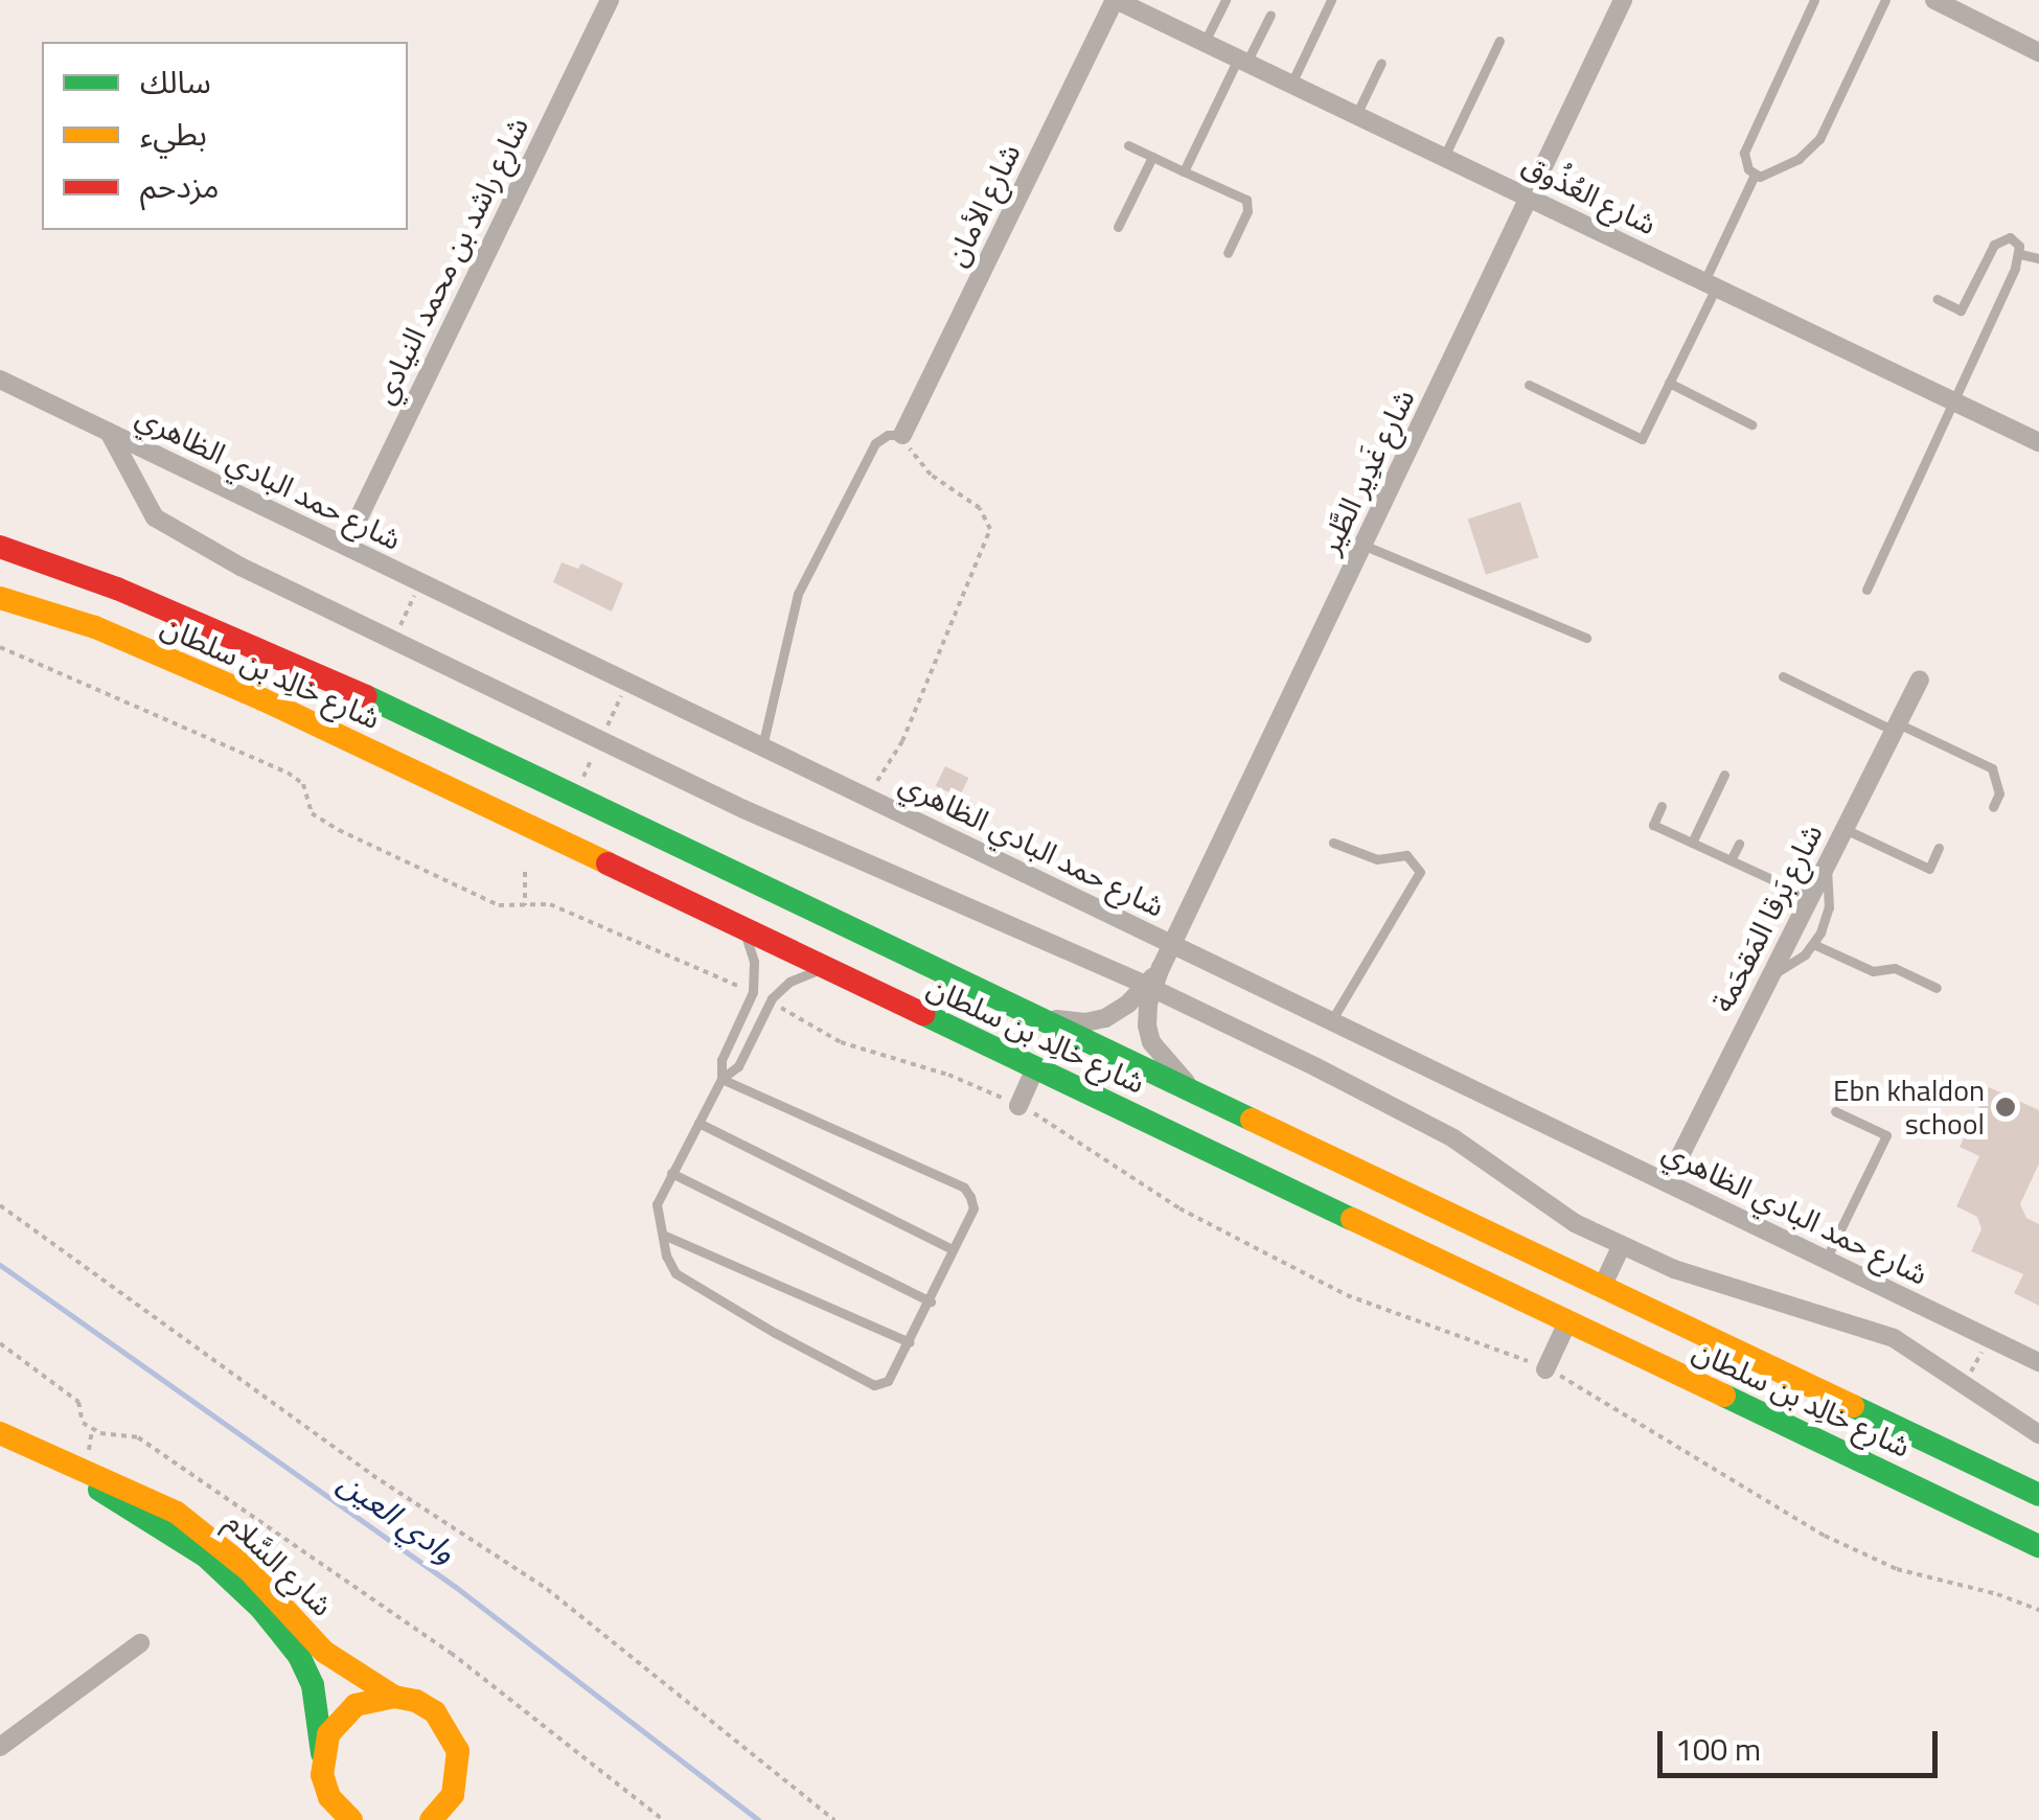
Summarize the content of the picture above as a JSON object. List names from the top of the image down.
{
  "streets": {
    "main road": ["شارع خالِد بن سلطان", "شارع السَّلام"],
    "street": [
      "شارع العُذُوق",
      "شارع الأمان",
      "شارع راشد بن محمد النيادي",
      "شارع غَدِير الطَّير",
      "شارع حمد البادي الظاهري",
      "شارع بَرقا المَقحَمة"
    ]
  },
  "crossings": [
    ["شارع العُذُوق", "شارع الأمان"],
    ["شارع العُذُوق", "شارع غَدِير الطَّير"],
    ["شارع راشد بن محمد النيادي", "شارع حمد البادي الظاهري"],
    ["شارع غَدِير الطَّير", "شارع حمد البادي الظاهري"],
    ["شارع غَدِير الطَّير", "شارع خالِد بن سلطان"],
    ["شارع حمد البادي الظاهري", "شارع بَرقا المَقحَمة"]
  ],
  "water": ["وادي العين"],
  "places": ["Ebn khaldon school"],
  "legend": ["سالك", "بطيء", "مزدحم"],
  "scale_bar": "100 m"
}
